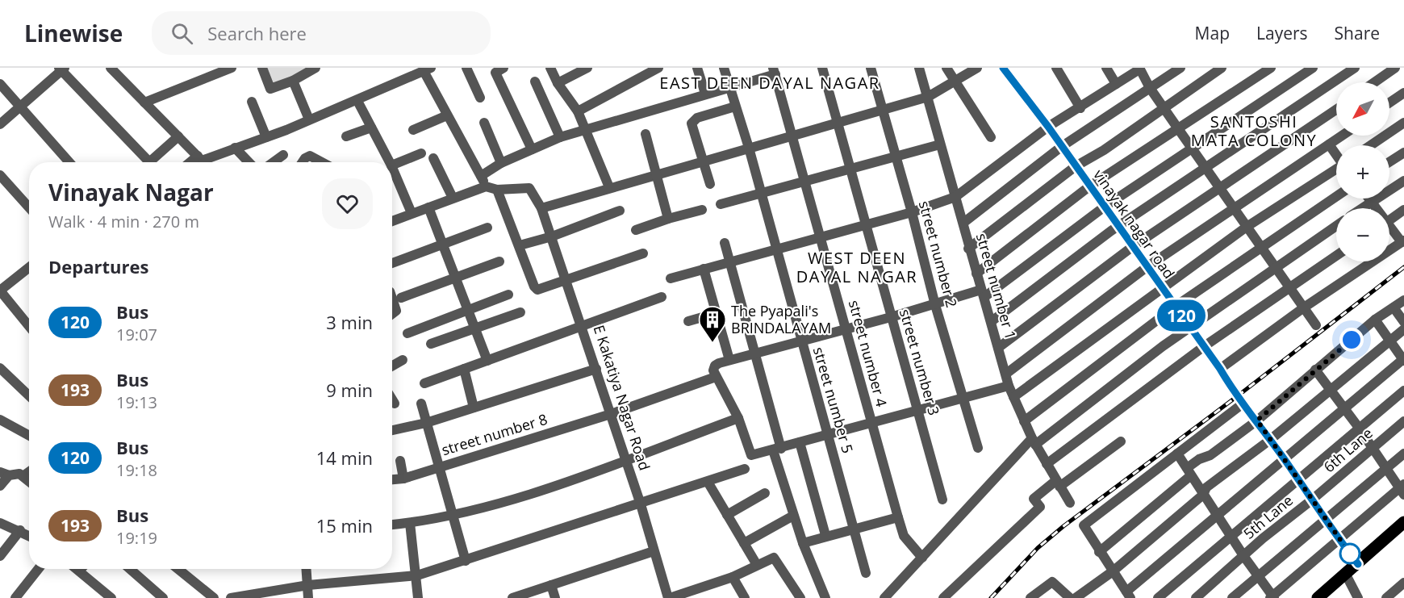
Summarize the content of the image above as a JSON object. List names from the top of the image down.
{
  "streets": {
    "street": [
      "vinayak nagar road",
      "street number 2",
      "street number 1",
      "street number 4",
      "street number 3",
      "E Kakatiya Nagar Road",
      "street number 5",
      "street number 8",
      "6th Lane",
      "5th Lane"
    ]
  },
  "crossings": [
    ["vinayak nagar road", "6th Lane"],
    ["vinayak nagar road", "5th Lane"],
    ["E Kakatiya Nagar Road", "street number 8"],
    ["6th Lane", "5th Lane"]
  ],
  "districts": ["EAST DEEN DAYAL NAGAR", "SANTOSHI MATA COLONY", "WEST DEEN DAYAL NAGAR"],
  "places": {
    "building": ["The Pyapali's BRINDALAYAM"]
  },
  "lines": ["bus line 120"],
  "north": "bottom left",
  "page": {
    "header": "Linewise",
    "search": "Search here",
    "nav": ["Map", "Layers", "Share"],
    "on_map": "120",
    "map_buttons": ["+", "−"],
    "heading": [
      ["Vinayak Nagar", "Walk · 4 min · 270 m"],
      "Departures"
    ],
    "list": [
      {
        "mark": "120",
        "name": "Bus",
        "note": "19:07",
        "value": "3 min"
      },
      {
        "mark": "193",
        "name": "Bus",
        "note": "19:13",
        "value": "9 min"
      },
      {
        "mark": "120",
        "name": "Bus",
        "note": "19:18",
        "value": "14 min"
      },
      {
        "mark": "193",
        "name": "Bus",
        "note": "19:19",
        "value": "15 min"
      }
    ]
  }
}
